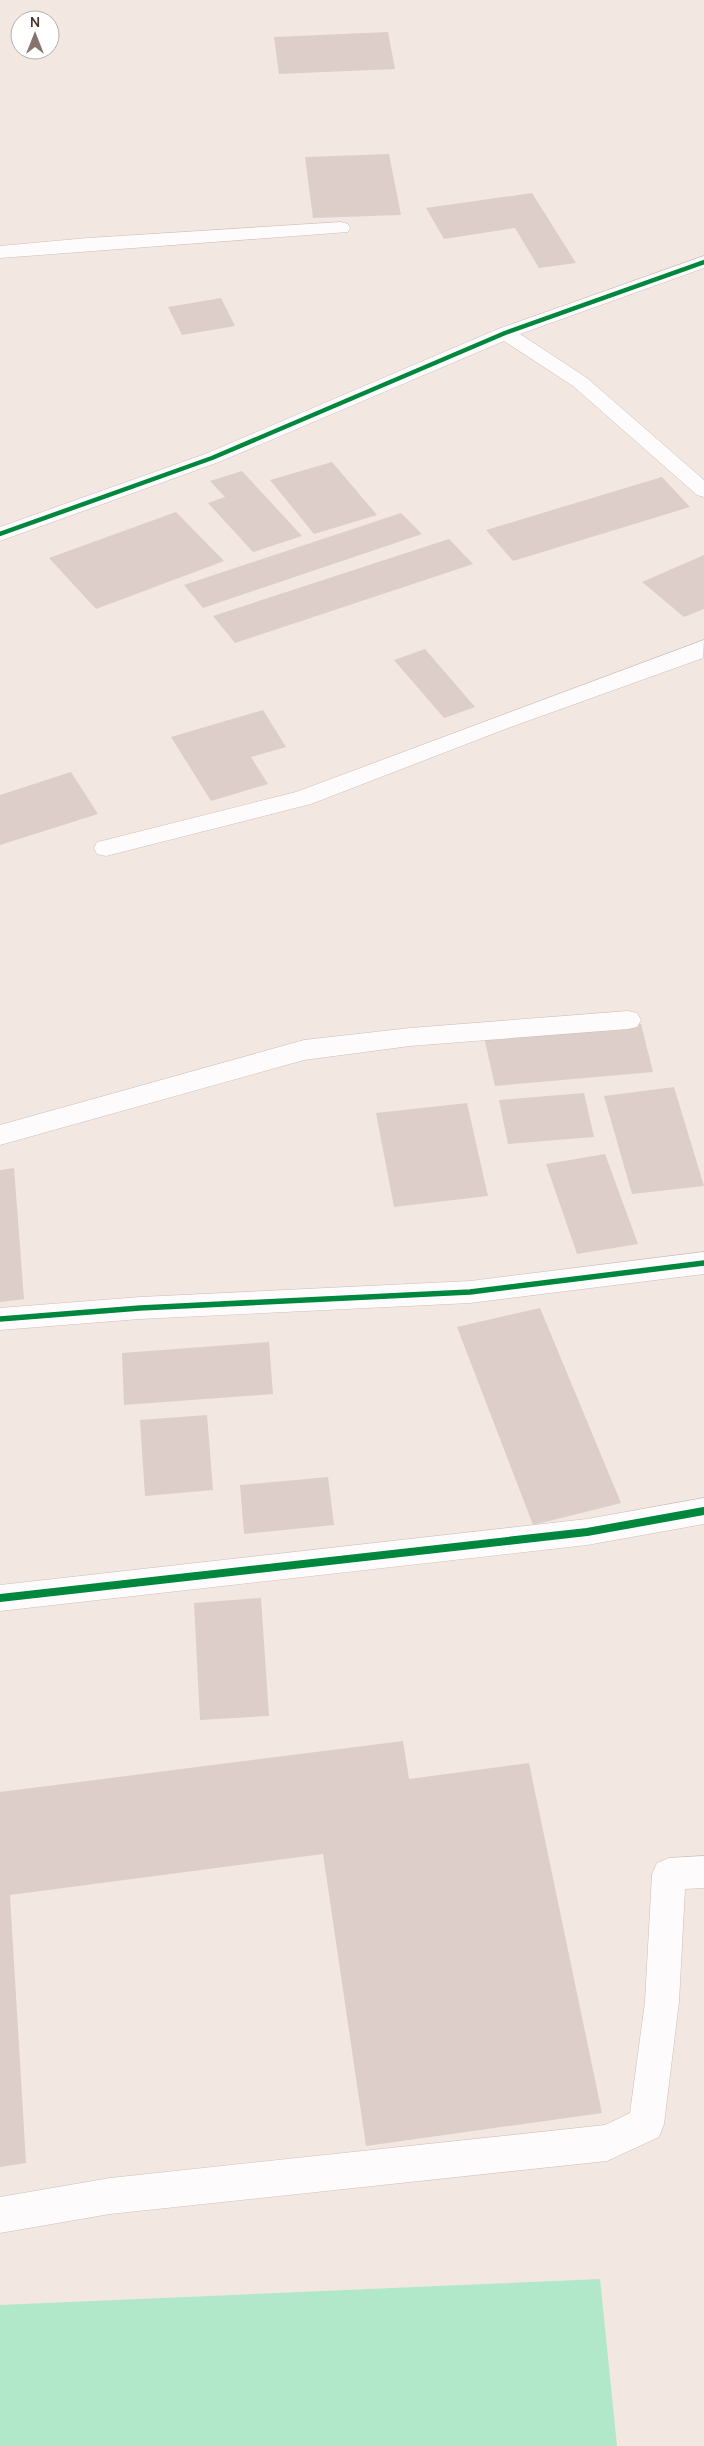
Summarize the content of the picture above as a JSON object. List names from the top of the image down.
{
  "north": "top"
}
